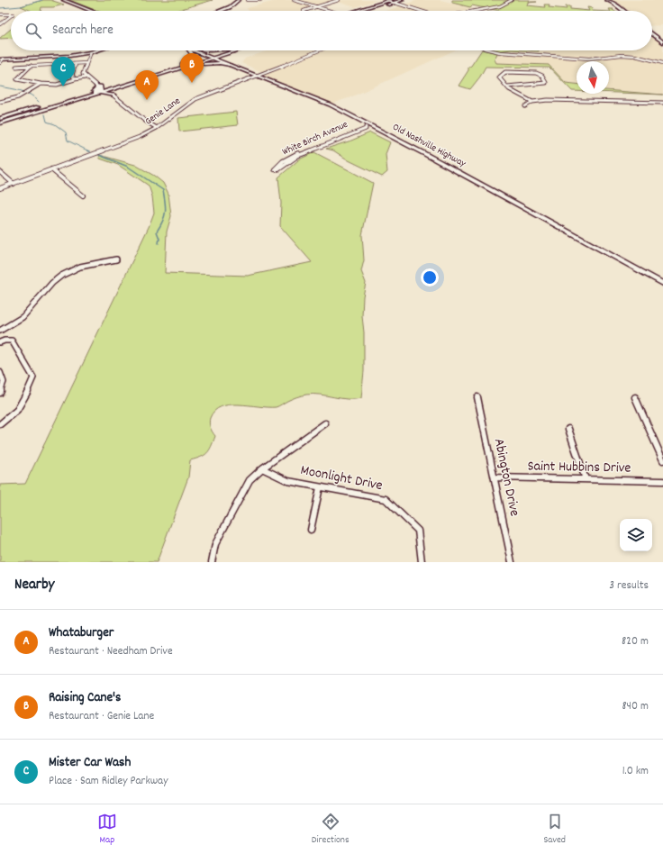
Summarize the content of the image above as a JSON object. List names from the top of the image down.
{
  "streets": {
    "main road": ["Old Nashville Highway"],
    "street": [
      "Genie Lane",
      "White Birch Avenue",
      "Saint Hubbins Drive",
      "Abington Drive",
      "Moonlight Drive"
    ]
  },
  "crossings": [
    ["Genie Lane", "Old Nashville Highway"],
    ["Saint Hubbins Drive", "Abington Drive"]
  ],
  "north": "bottom",
  "page": {
    "search": "Search here",
    "pins": ["B", "C", "A"],
    "heading": ["Nearby", "3 results"],
    "list": [
      {
        "mark": "A",
        "name": "Whataburger",
        "note": "Restaurant · Needham Drive",
        "value": "820 m"
      },
      {
        "mark": "B",
        "name": "Raising Cane's",
        "note": "Restaurant · Genie Lane",
        "value": "840 m"
      },
      {
        "mark": "C",
        "name": "Mister Car Wash",
        "note": "Place · Sam Ridley Parkway",
        "value": "1.0 km"
      }
    ],
    "nav": ["Map", "Directions", "Saved"]
  }
}
